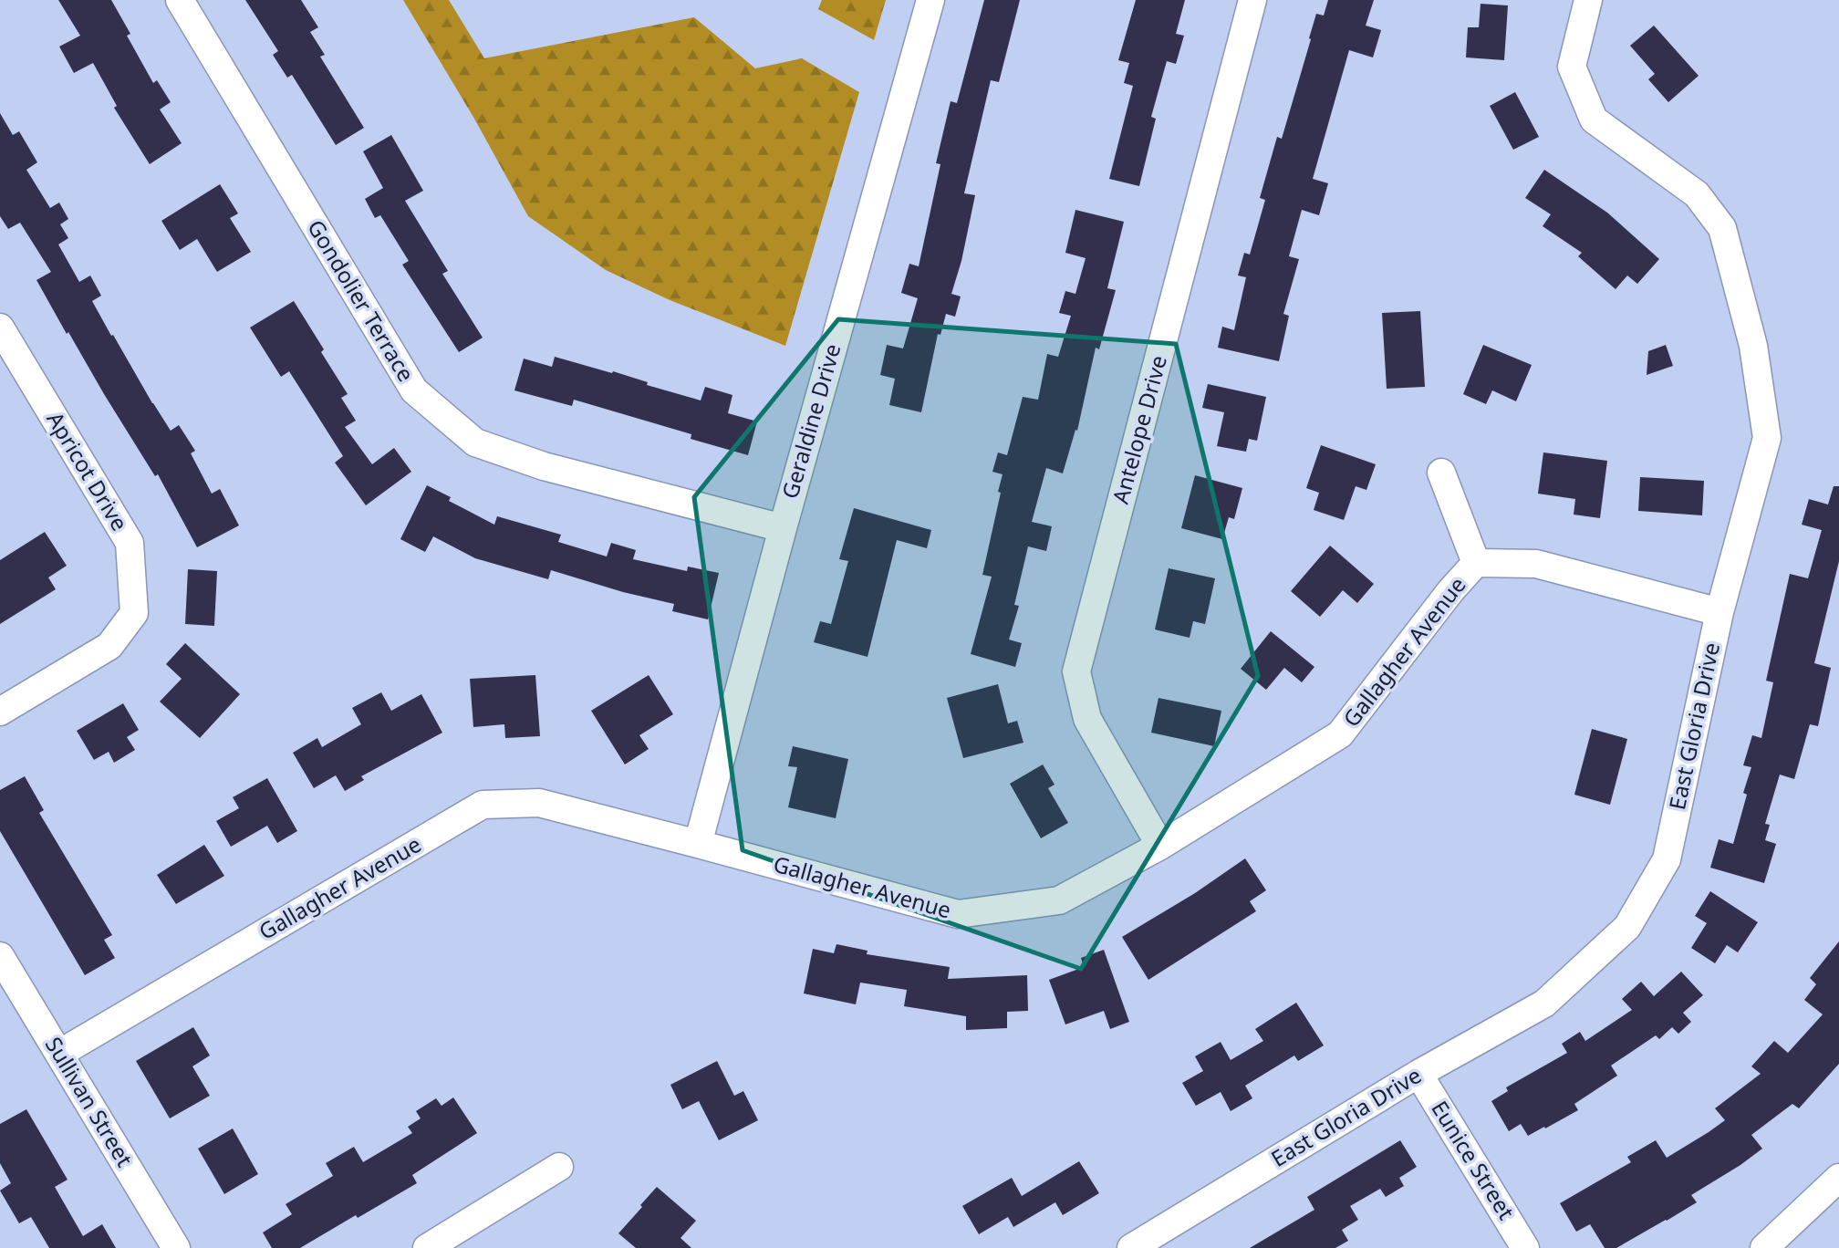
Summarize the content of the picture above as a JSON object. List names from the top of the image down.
{
  "streets": {
    "street": [
      "Gondolier Terrace",
      "Geraldine Drive",
      "Antelope Drive",
      "Apricot Drive",
      "Gallagher Avenue",
      "East Gloria Drive",
      "Sullivan Street",
      "Eunice Street"
    ]
  },
  "crossings": [
    ["Gondolier Terrace", "Geraldine Drive"],
    ["Geraldine Drive", "Gallagher Avenue"],
    ["Antelope Drive", "Gallagher Avenue"],
    ["Gallagher Avenue", "East Gloria Drive"],
    ["Gallagher Avenue", "Sullivan Street"],
    ["East Gloria Drive", "Eunice Street"]
  ]
}
